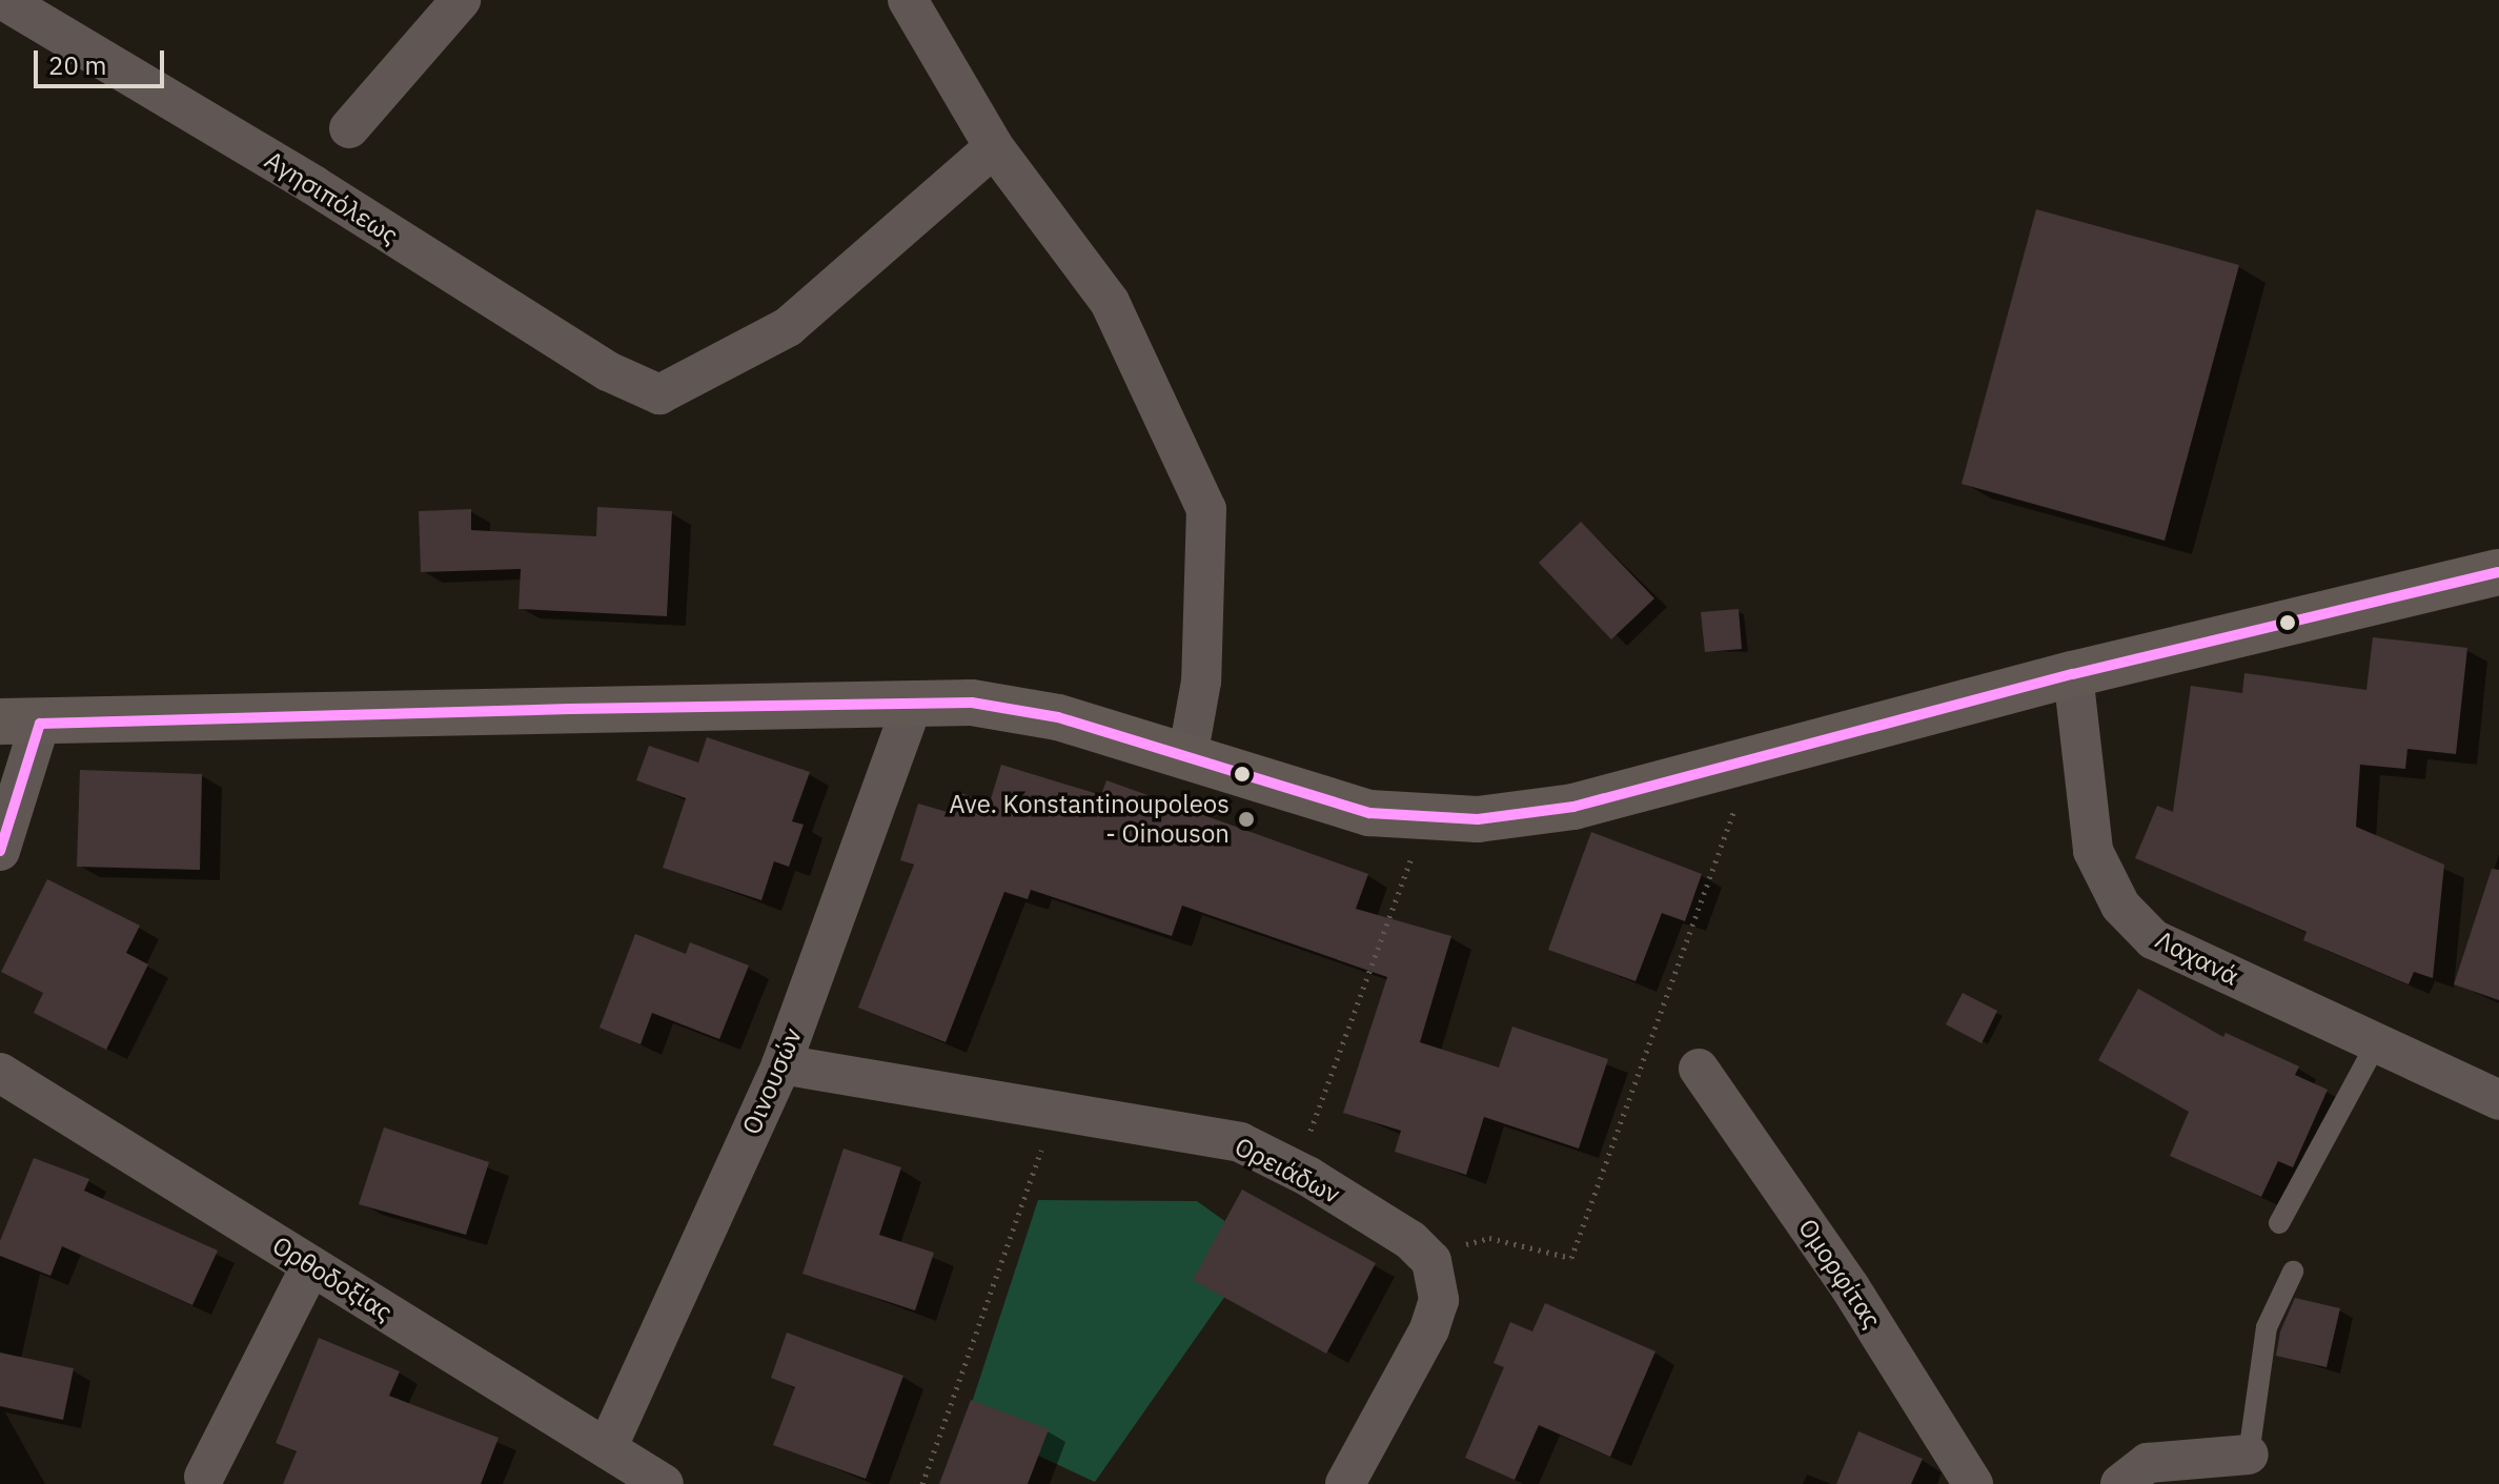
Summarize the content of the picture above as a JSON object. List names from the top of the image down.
{
  "streets": {
    "street": [
      "Αγησιπόλεως",
      "Λαχανά",
      "Οινουσών",
      "Ορειάδων",
      "Ομορφίτας",
      "Ορθοδοξίας"
    ]
  },
  "crossings": [
    ["Οινουσών", "Ορειάδων"],
    ["Οινουσών", "Ορθοδοξίας"]
  ],
  "places": ["Ave. Konstantinoupoleos - Oinouson"],
  "scale_bar": "20 m"
}
